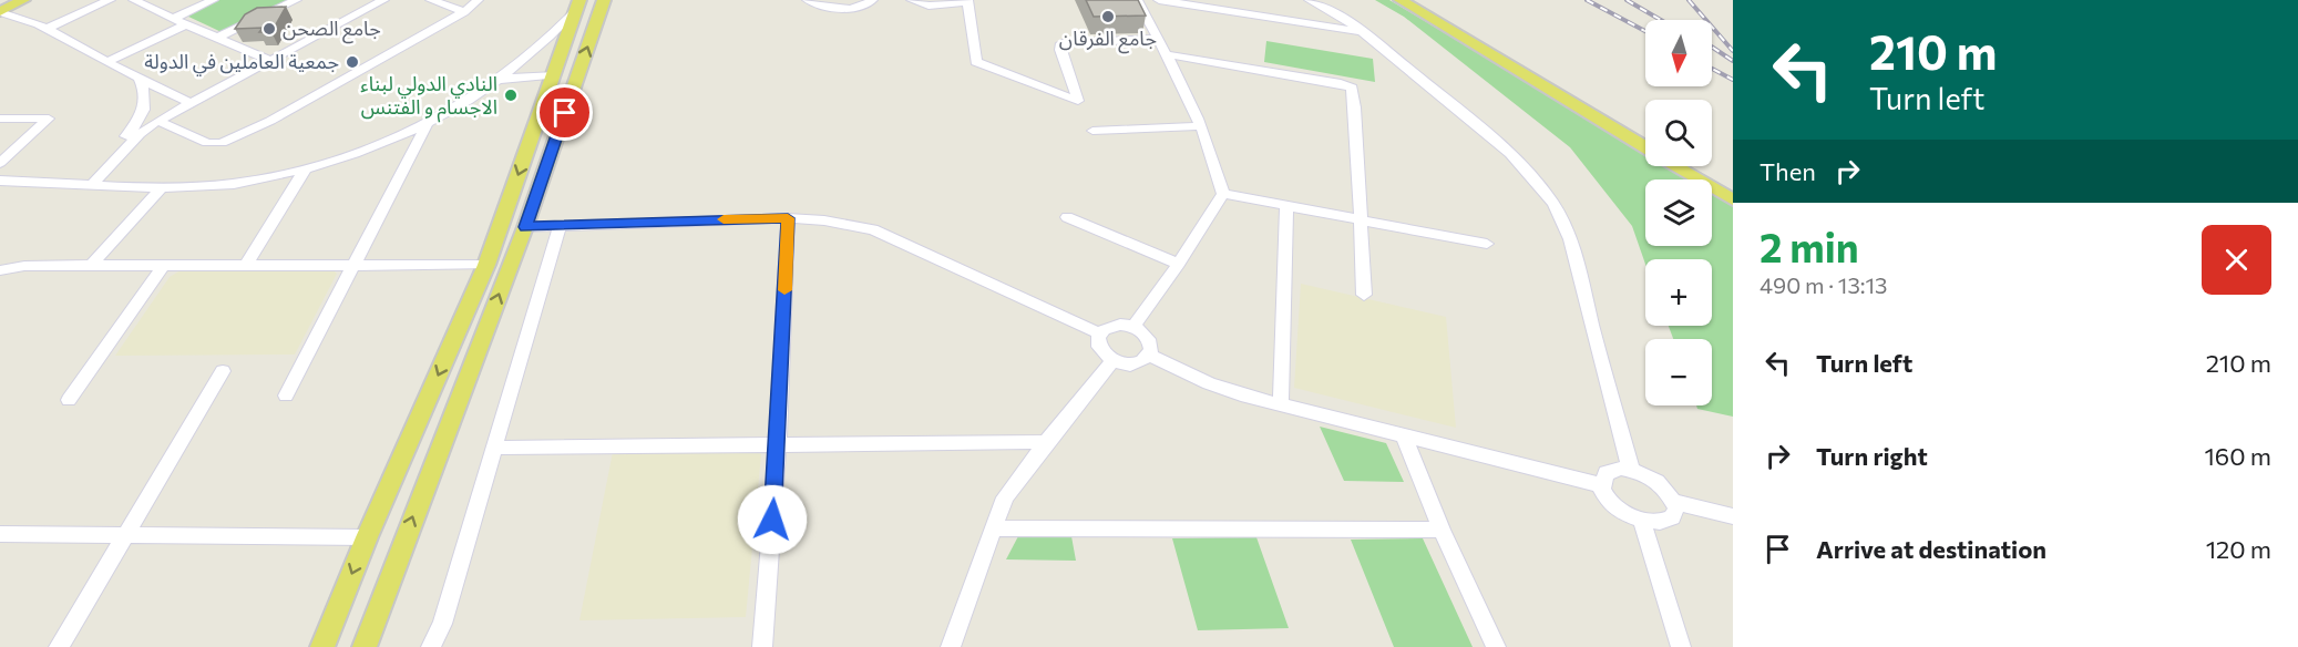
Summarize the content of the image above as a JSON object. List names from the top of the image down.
{
  "places": [
    "جامع الفرقان",
    "جامع الصحن",
    "جمعية العاملين في الدولة",
    "النادي الدولي لبناء الاجسام و الفتنس"
  ],
  "north": "bottom",
  "page": {
    "turn": ["210 m", "Turn left"],
    "map_buttons": ["+", "−"],
    "then": "Then",
    "heading": ["2 min", "490 m · 13:13"],
    "list": [
      {
        "name": "Turn left",
        "value": "210 m"
      },
      {
        "name": "Turn right",
        "value": "160 m"
      },
      {
        "name": "Arrive at destination",
        "value": "120 m"
      }
    ]
  }
}
